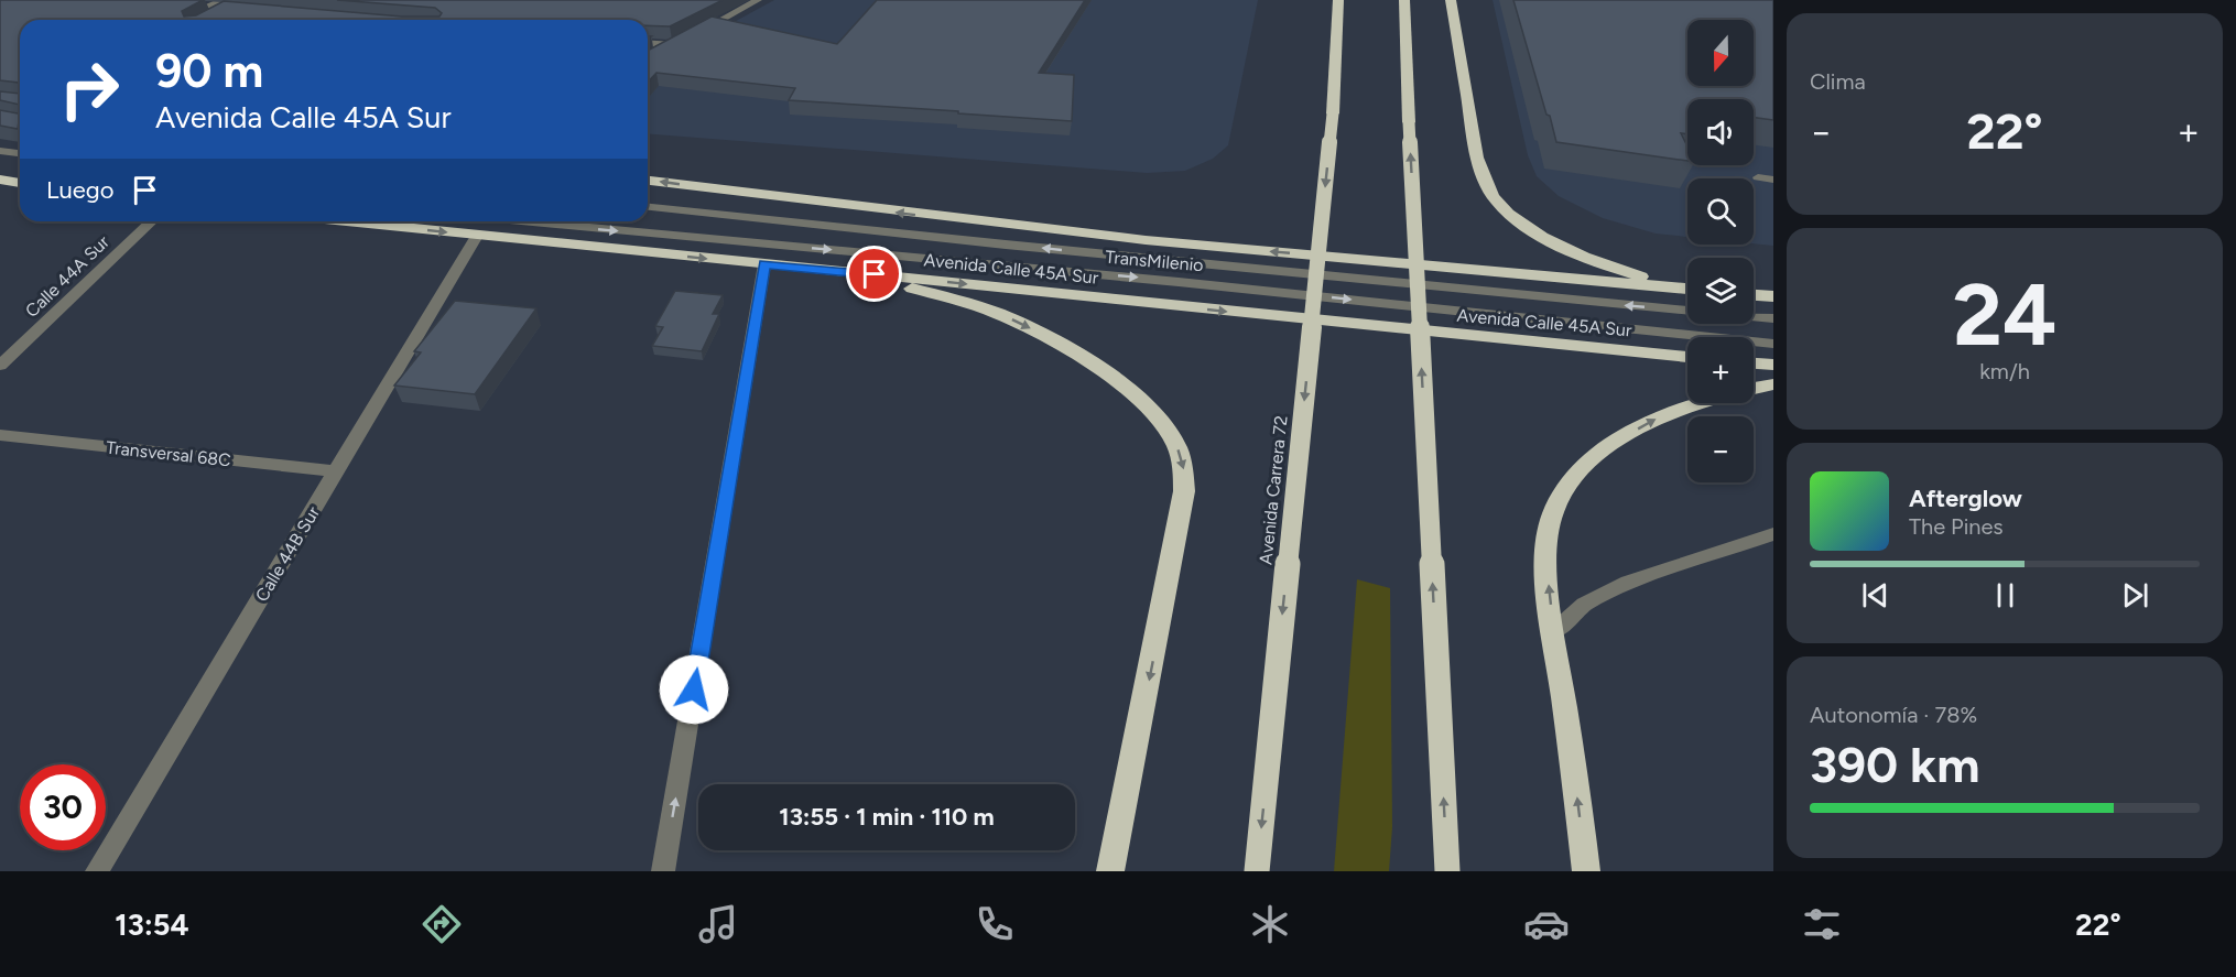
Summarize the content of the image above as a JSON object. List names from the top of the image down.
{
  "streets": {
    "highway": ["Avenida Calle 45A Sur", "Avenida Carrera 72"],
    "street": [
      "TransMilenio",
      "Calle 44A Sur",
      "Transversal 68C",
      "Calle 44B Sur"
    ]
  },
  "crossings": [
    ["Avenida Calle 45A Sur", "Calle 44B Sur"],
    ["Transversal 68C", "Calle 44B Sur"]
  ],
  "north": "bottom",
  "page": {
    "tile": [
      "Clima",
      ["24", "km/h"],
      ["Autonomía · 78%", "390 km"]
    ],
    "map_buttons": ["+", "−"],
    "turn": ["90 m", "Avenida Calle 45A Sur"],
    "heat": ["−", "22°", "+"],
    "then": "Luego",
    "song": ["Afterglow", "The Pines"],
    "limit": "30",
    "trip": "13:55 · 1 min · 110 m",
    "tabs": ["13:54", "22°"]
  }
}
